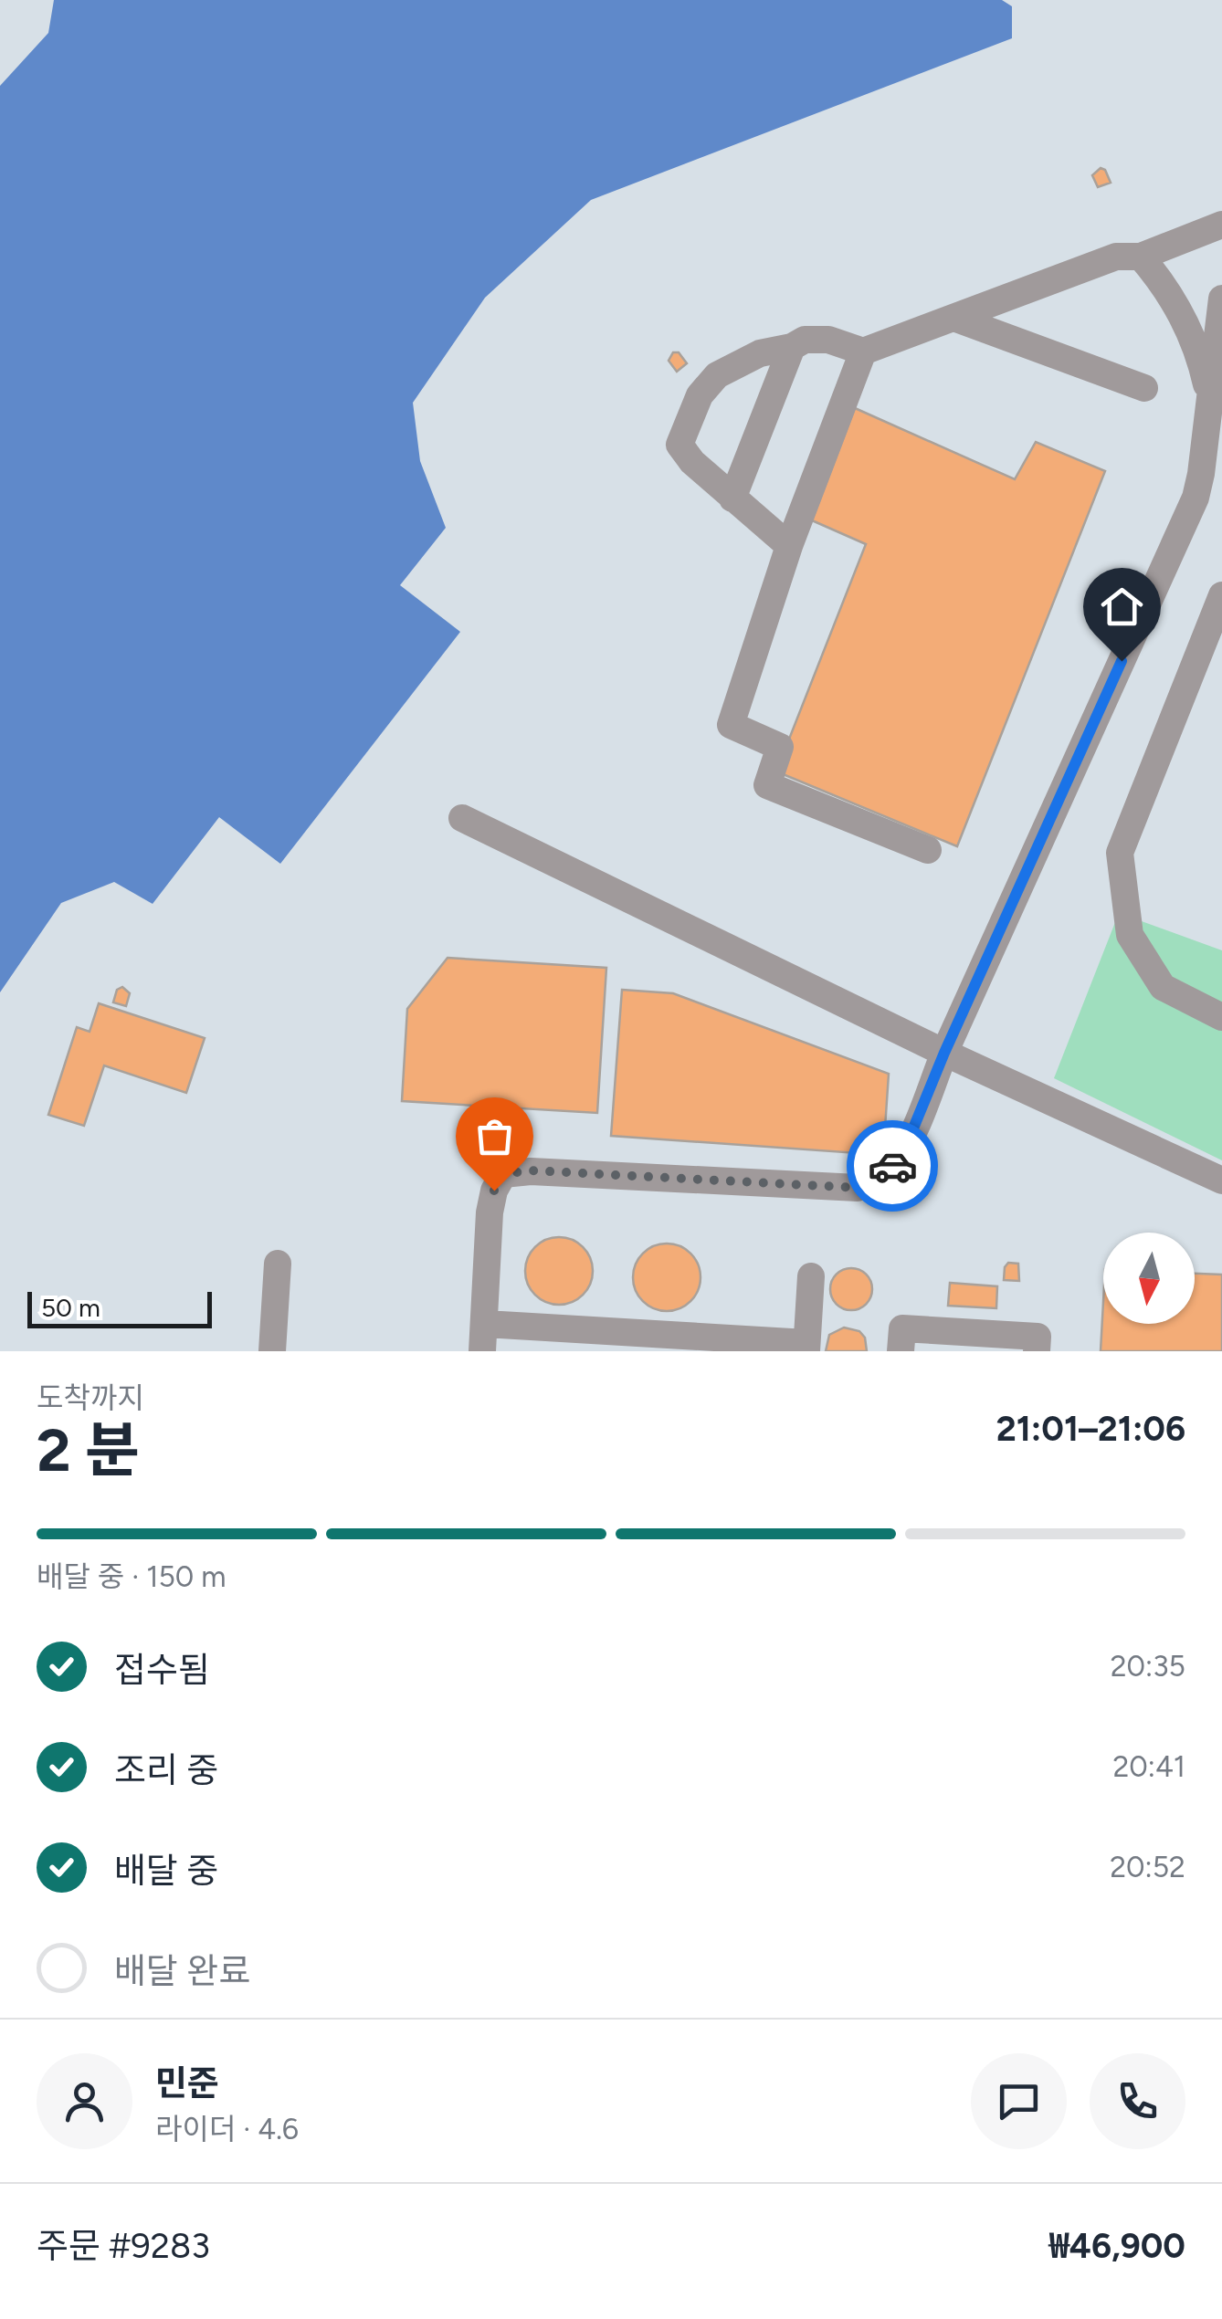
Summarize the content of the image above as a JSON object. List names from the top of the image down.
{
  "scale_bar": "50 m",
  "north": "bottom",
  "page": {
    "scale": "50 m",
    "heading": ["2 분", "도착까지", "21:01–21:06"],
    "panel": [
      "민준",
      "라이더 · 4.6",
      "주문 #9283",
      "₩46,900"
    ],
    "bar": "배달 중 · 150 m",
    "list": [
      ["접수됨", "20:35"],
      ["조리 중", "20:41"],
      ["배달 중", "20:52"],
      "배달 완료"
    ]
  }
}
